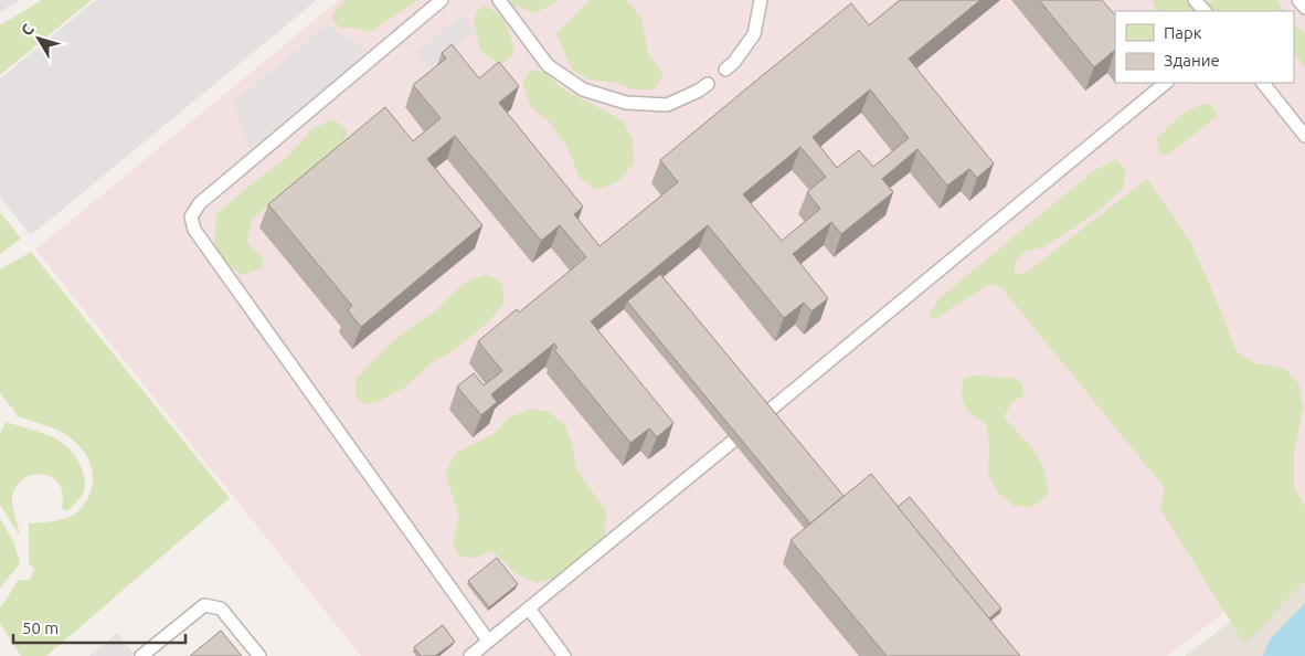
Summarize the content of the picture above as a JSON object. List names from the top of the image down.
{
  "legend": ["Парк", "Здание"],
  "scale_bar": "50 m",
  "north": "top left"
}
